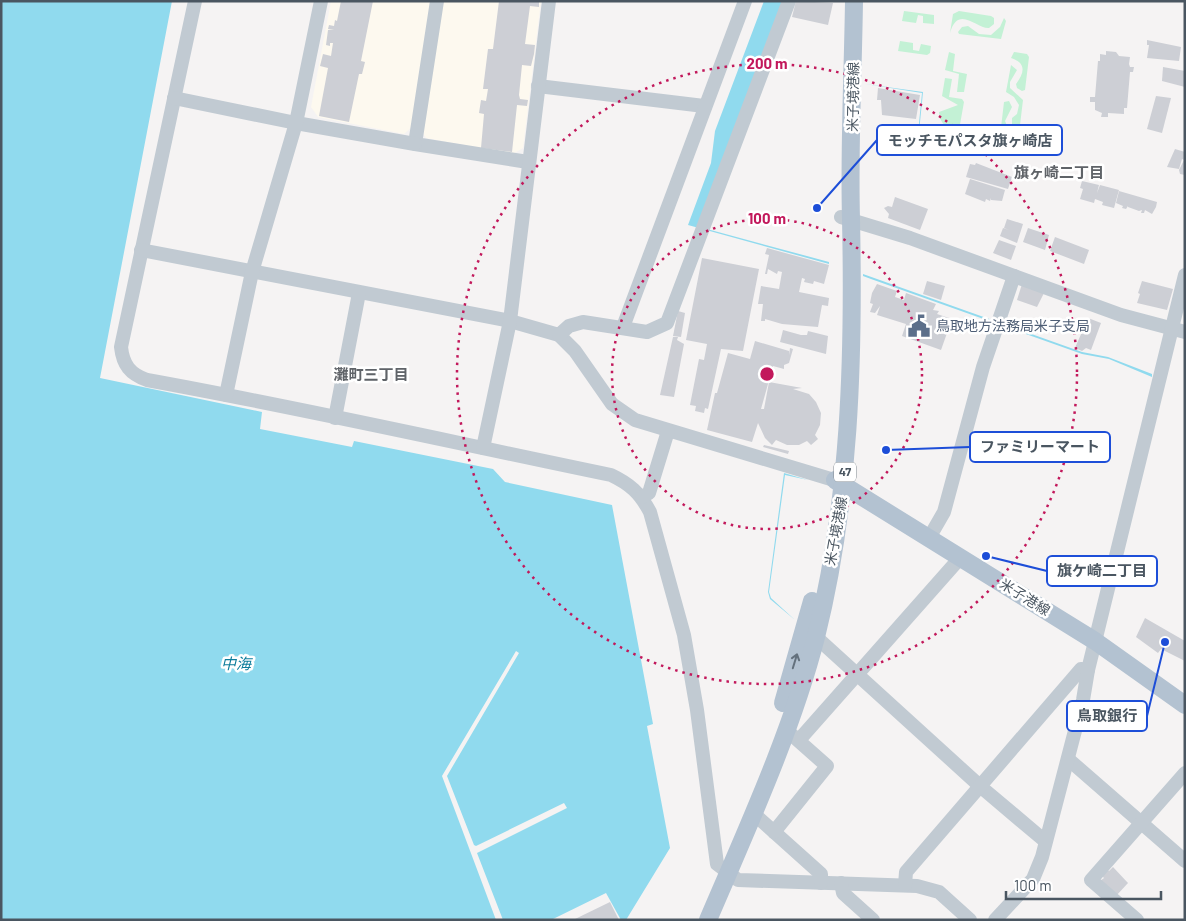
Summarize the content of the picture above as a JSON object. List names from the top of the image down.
{
  "streets": {
    "main road": ["米子境港線", "47", "米子港線"]
  },
  "crossings": [
    ["米子境港線", "米子港線"]
  ],
  "districts": ["旗ヶ崎二丁目", "灘町三丁目"],
  "water": ["中海"],
  "places": {
    "other": [
      "モッチモパスタ旗ヶ崎店",
      "ファミリーマート",
      "旗ケ崎二丁目",
      "鳥取銀行"
    ],
    "public building": ["鳥取地方法務局米子支局"]
  },
  "scale_bar": "100 m",
  "rings": ["200 m", "100 m"]
}
